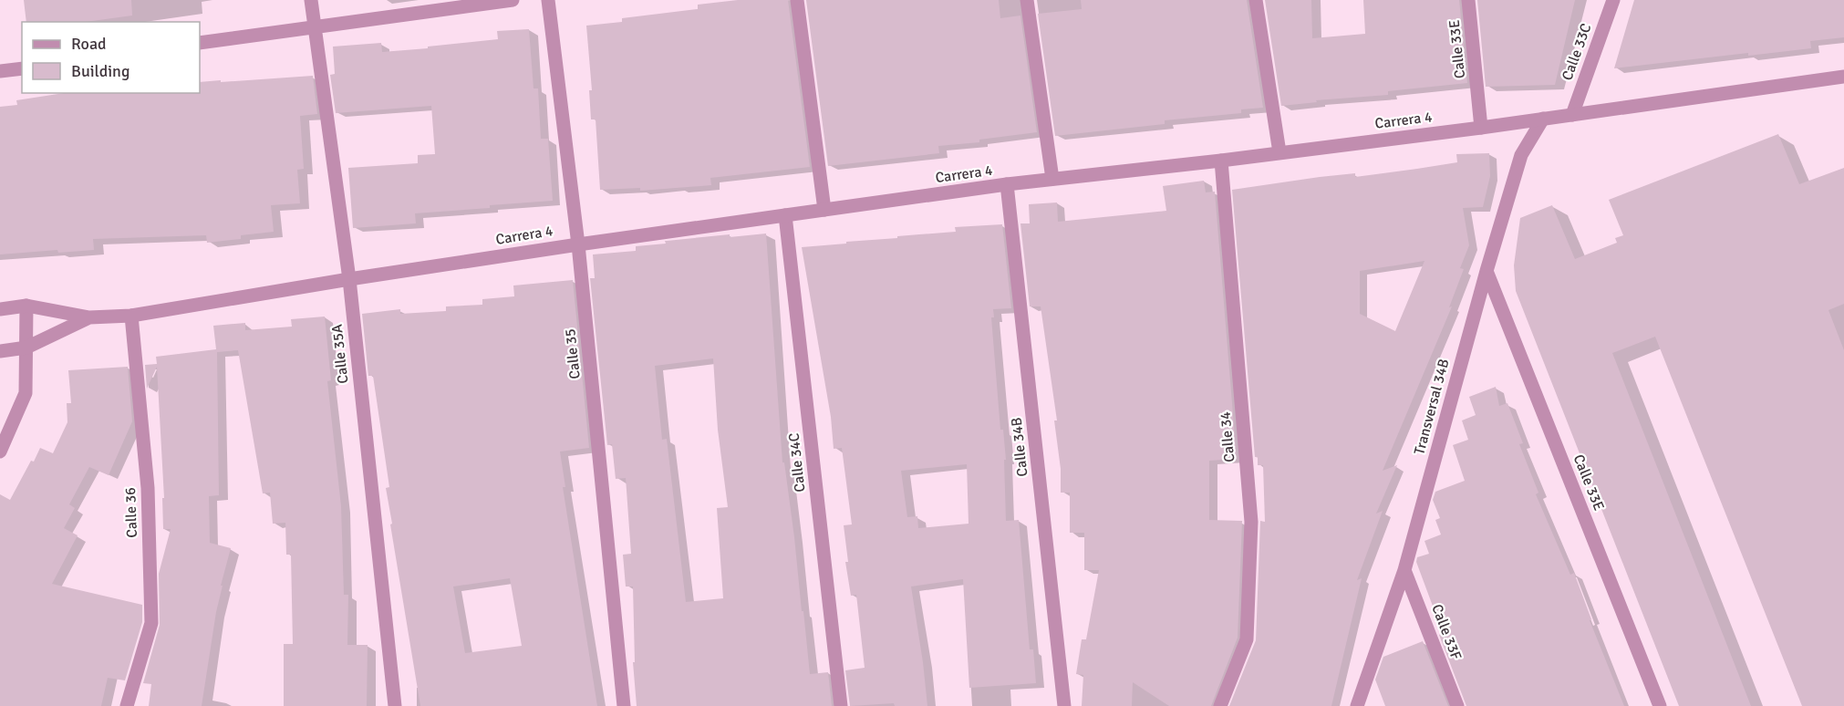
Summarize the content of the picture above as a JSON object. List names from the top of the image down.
{
  "streets": {
    "street": [
      "Calle 33E",
      "Calle 33C",
      "Carrera 4",
      "Calle 35A",
      "Calle 35",
      "Transversal 34B",
      "Calle 34",
      "Calle 34B",
      "Calle 34C",
      "Calle 36",
      "Calle 33F"
    ]
  },
  "crossings": [
    ["Calle 33E", "Carrera 4"],
    ["Calle 33E", "Transversal 34B"],
    ["Calle 33C", "Carrera 4"],
    ["Carrera 4", "Calle 35A"],
    ["Carrera 4", "Calle 35"],
    ["Carrera 4", "Transversal 34B"],
    ["Carrera 4", "Calle 34"],
    ["Carrera 4", "Calle 34B"],
    ["Carrera 4", "Calle 34C"],
    ["Carrera 4", "Calle 36"],
    ["Transversal 34B", "Calle 33F"]
  ],
  "legend": ["Road", "Building"]
}
